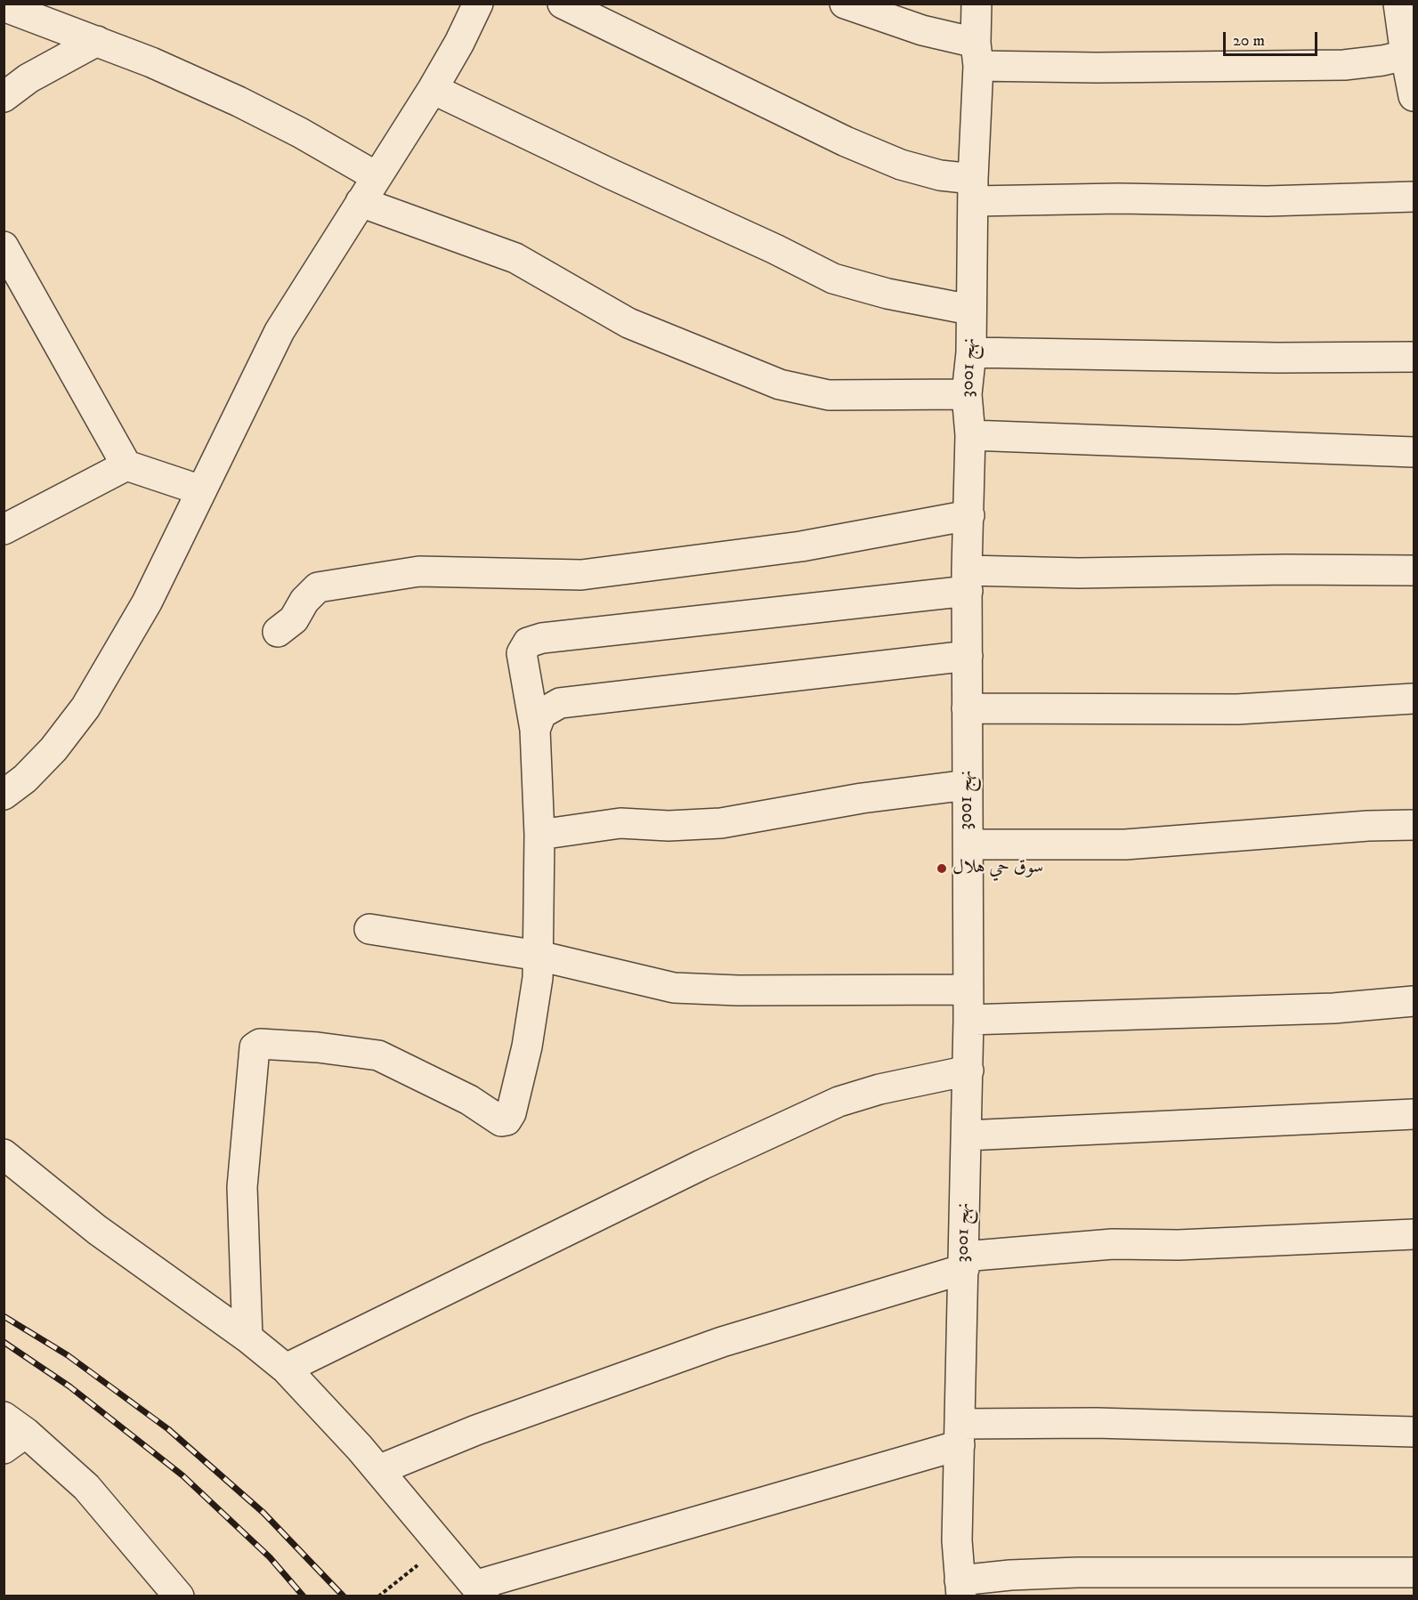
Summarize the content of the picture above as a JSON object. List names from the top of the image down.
{
  "streets": {
    "street": ["نهج 3001"]
  },
  "places": ["سوق حي هلال"],
  "scale_bar": "20 m"
}
